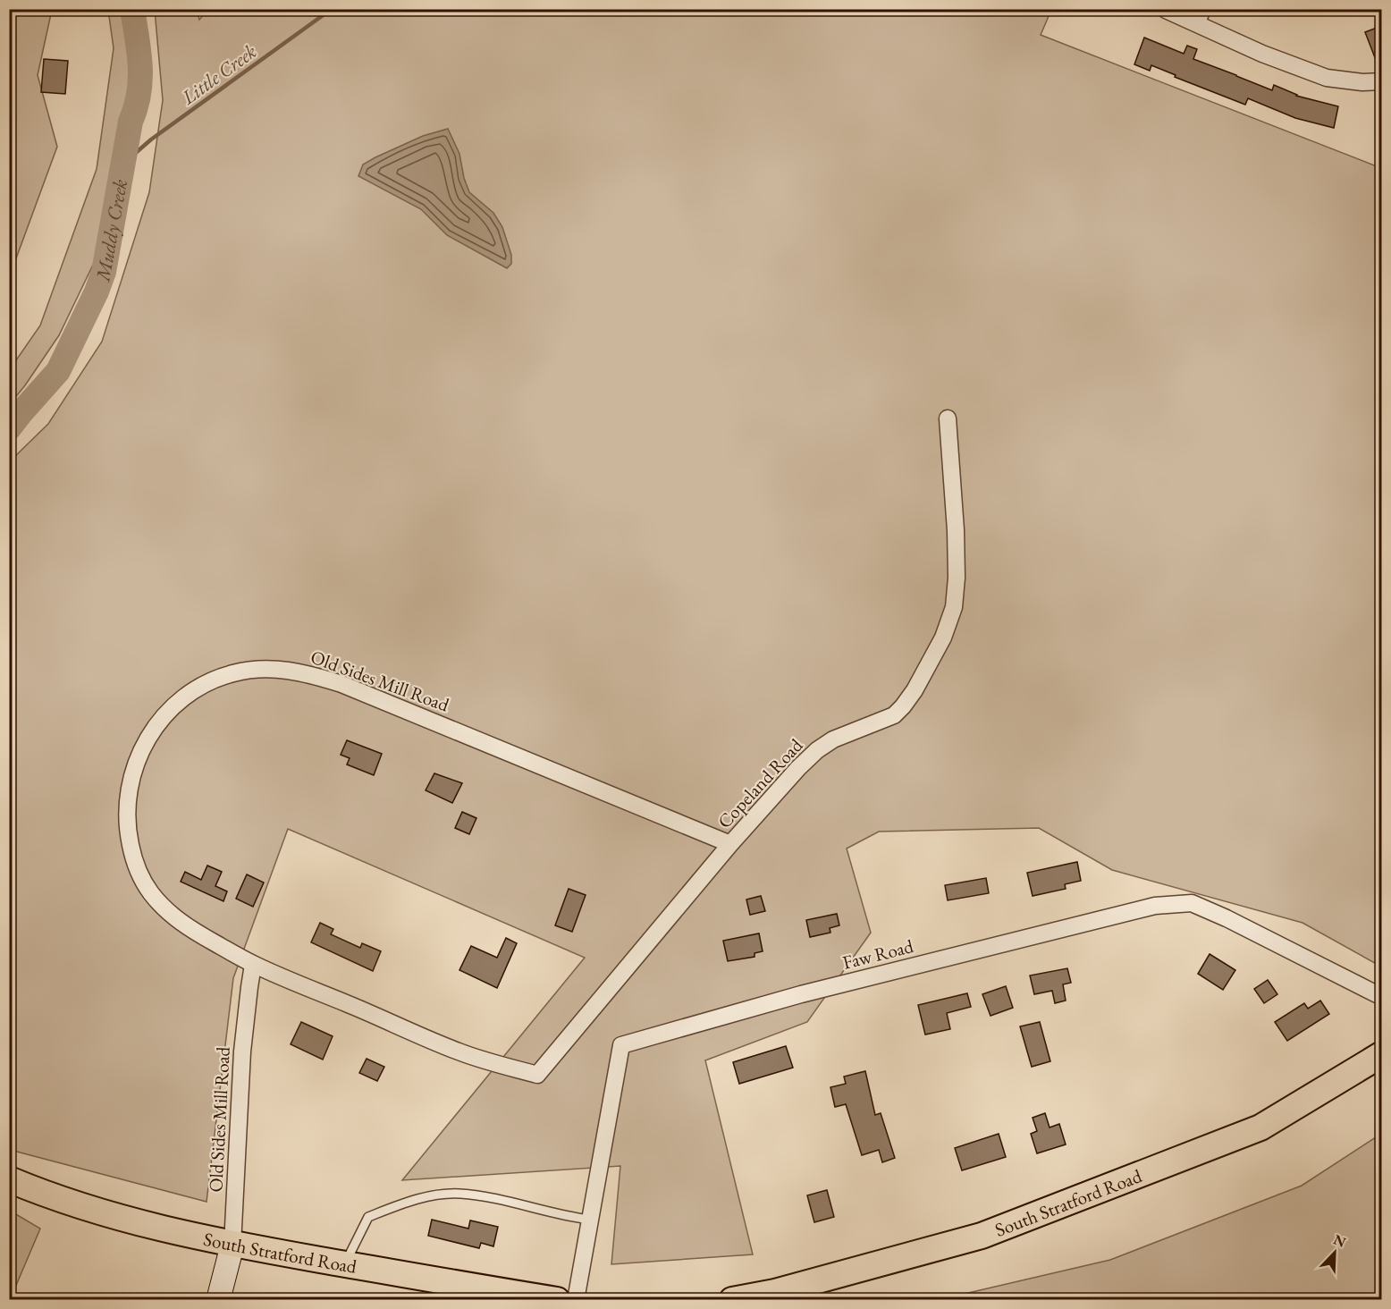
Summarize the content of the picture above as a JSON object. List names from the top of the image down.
{
  "streets": {
    "main road": ["South Stratford Road"],
    "street": ["Old Sides Mill Road", "Copeland Road", "Faw Road"]
  },
  "crossings": [
    ["Old Sides Mill Road", "Copeland Road"],
    ["Old Sides Mill Road", "South Stratford Road"]
  ],
  "water": ["Little Creek", "Muddy Creek"],
  "north": "top right"
}
